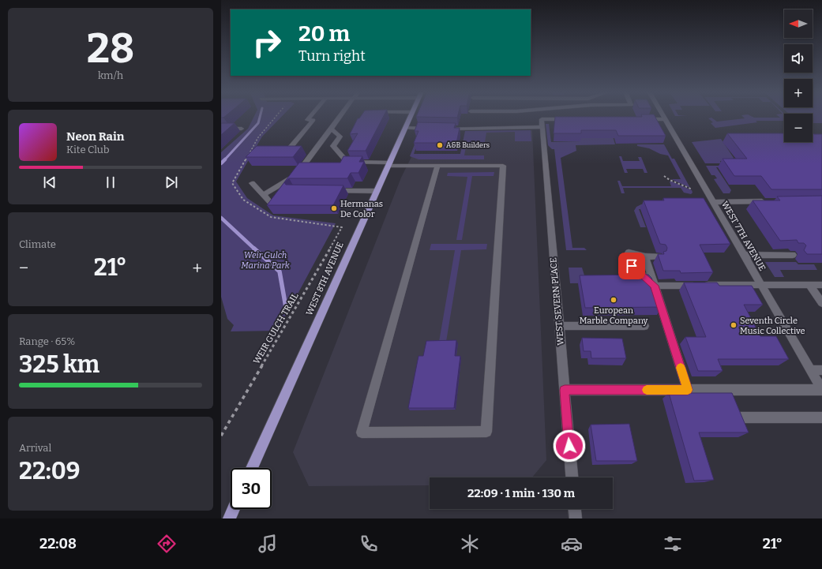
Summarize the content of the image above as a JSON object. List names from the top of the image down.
{
  "streets": {
    "main road": ["WEST 8TH AVENUE"],
    "street": ["WEST 7TH AVENUE", "WEST SEVERN PLACE"],
    "path": ["WEIR GULCH TRAIL"]
  },
  "parks": ["Weir Gulch Marina Park"],
  "places": [
    "A&B Builders",
    "Hermanas De Color",
    "European Marble Company",
    "Seventh Circle Music Collective"
  ],
  "north": "left",
  "page": {
    "tile": [
      ["28", "km/h"],
      "Climate",
      ["Range · 65%", "325 km"],
      ["Arrival", "22:09"]
    ],
    "map_buttons": ["+", "−"],
    "turn": ["20 m", "Turn right"],
    "song": ["Neon Rain", "Kite Club"],
    "heat": ["−", "21°", "+"],
    "limit": "30",
    "trip": "22:09 · 1 min · 130 m",
    "tabs": ["22:08", "21°"]
  }
}
